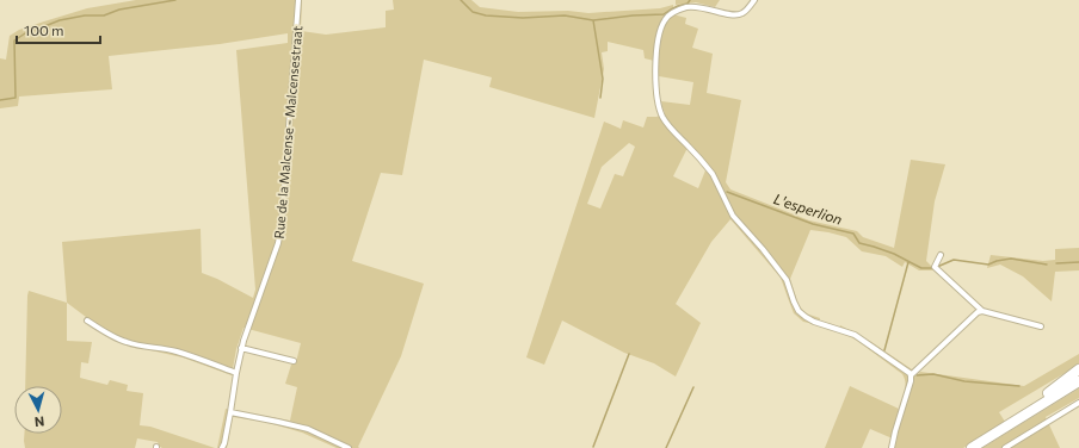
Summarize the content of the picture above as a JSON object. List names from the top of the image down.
{
  "streets": {
    "street": ["Rue de la Malcense - Malcensestraat"]
  },
  "water": ["L'esperlion"],
  "scale_bar": "100 m",
  "north": "bottom"
}
